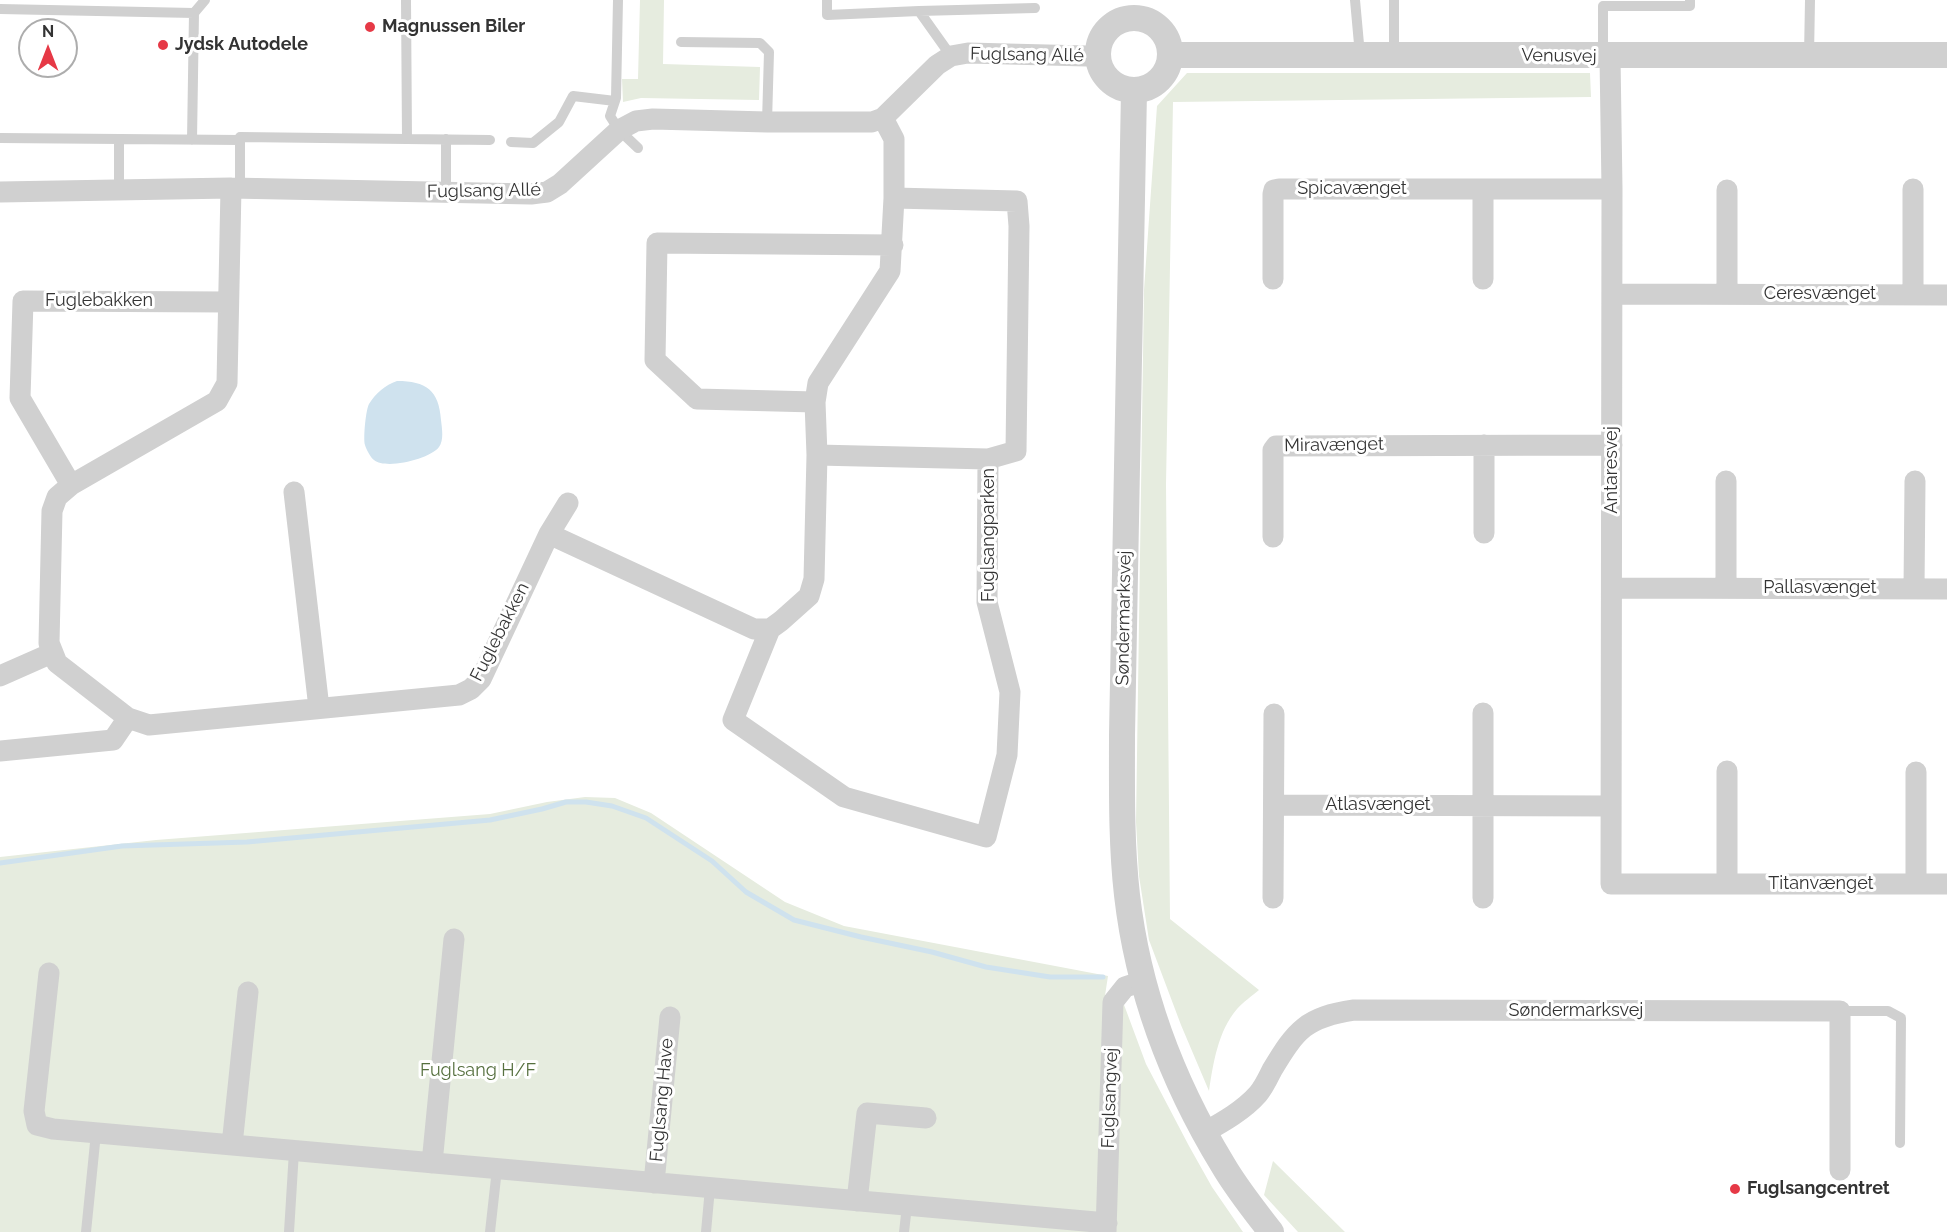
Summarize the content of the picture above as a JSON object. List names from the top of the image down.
{
  "streets": {
    "street": [
      "Fuglsang Allé",
      "Venusvej",
      "Spicavænget",
      "Ceresvænget",
      "Fuglebakken",
      "Miravænget",
      "Antaresvej",
      "Fuglsangparken",
      "Pallasvænget",
      "Søndermarksvej",
      "Atlasvænget",
      "Titanvænget",
      "Fuglsangvej",
      "Fuglsang Have"
    ]
  },
  "crossings": [
    ["Fuglsang Allé", "Venusvej"],
    ["Fuglsang Allé", "Fuglsangparken"],
    ["Fuglsang Allé", "Søndermarksvej"],
    ["Venusvej", "Antaresvej"],
    ["Venusvej", "Søndermarksvej"],
    ["Spicavænget", "Antaresvej"],
    ["Ceresvænget", "Antaresvej"],
    ["Miravænget", "Antaresvej"],
    ["Antaresvej", "Pallasvænget"],
    ["Antaresvej", "Atlasvænget"],
    ["Antaresvej", "Titanvænget"],
    ["Søndermarksvej", "Fuglsangvej"],
    ["Fuglsangvej", "Fuglsang Have"]
  ],
  "parks": ["Fuglsang H/F"],
  "places": ["Magnussen Biler", "Jydsk Autodele", "Fuglsangcentret"],
  "north": "top"
}
